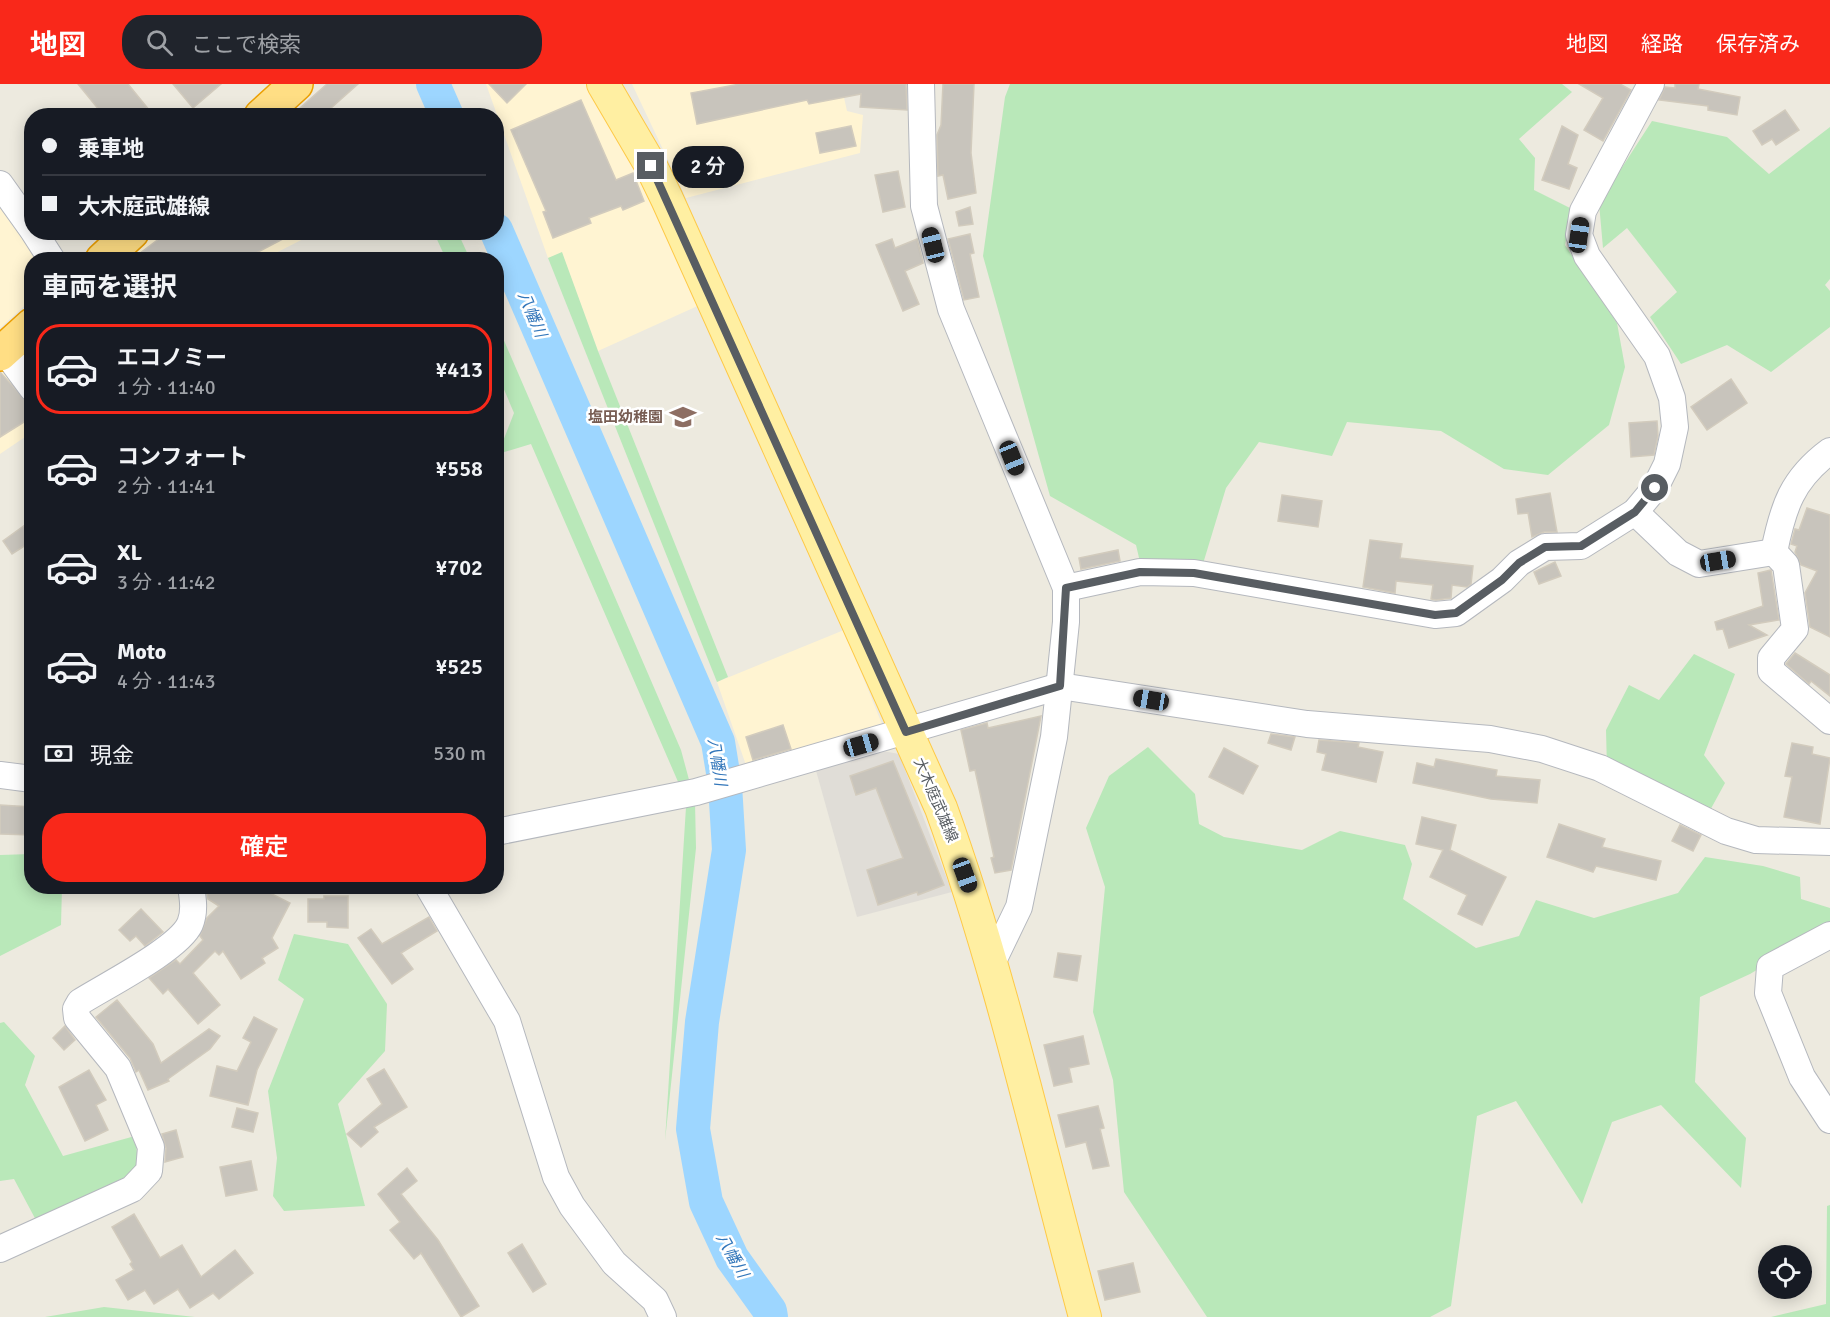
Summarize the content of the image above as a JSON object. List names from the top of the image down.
{
  "streets": {
    "main road": ["大木庭武雄線"]
  },
  "water": ["八幡川"],
  "places": {
    "school or university": ["塩田幼稚園"]
  },
  "page": {
    "header": "地図",
    "search": "ここで検索",
    "nav": ["地図", "経路", "保存済み"],
    "banner": ["乗車地", "大木庭武雄線"],
    "bubble": "2 分",
    "heading": "車両を選択",
    "list": [
      {
        "name": "エコノミー",
        "note": "1 分 · 11:40",
        "value": "¥413"
      },
      {
        "name": "コンフォート",
        "note": "2 分 · 11:41",
        "value": "¥558"
      },
      {
        "name": "XL",
        "note": "3 分 · 11:42",
        "value": "¥702"
      },
      {
        "name": "Moto",
        "note": "4 分 · 11:43",
        "value": "¥525"
      }
    ],
    "pay": ["現金", "530 m"],
    "buttons": "確定"
  }
}
